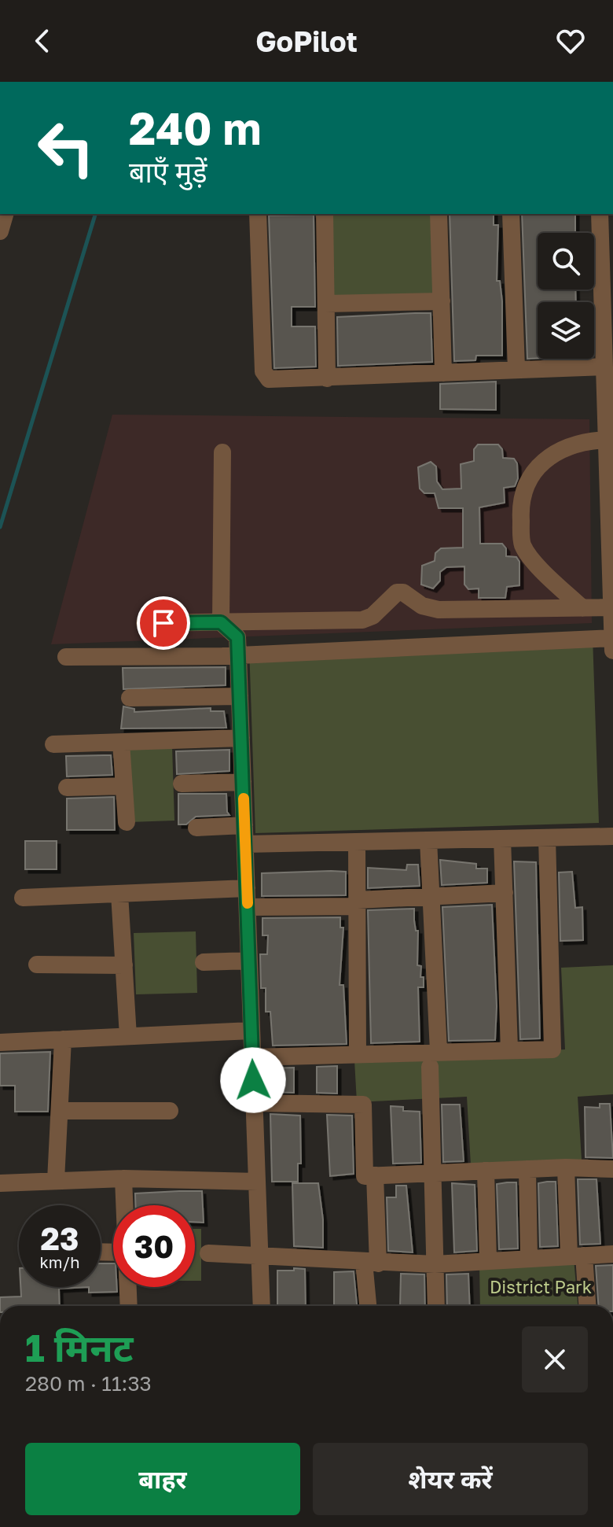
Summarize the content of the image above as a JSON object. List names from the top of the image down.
{
  "parks": ["District Park"],
  "page": {
    "header": "GoPilot",
    "turn": ["240 m", "बाएँ मुड़ें"],
    "speed": "23 km/h",
    "limit": "30",
    "heading": ["1 मिनट", "280 m · 11:33"],
    "buttons": ["बाहर", "शेयर करें"]
  }
}
